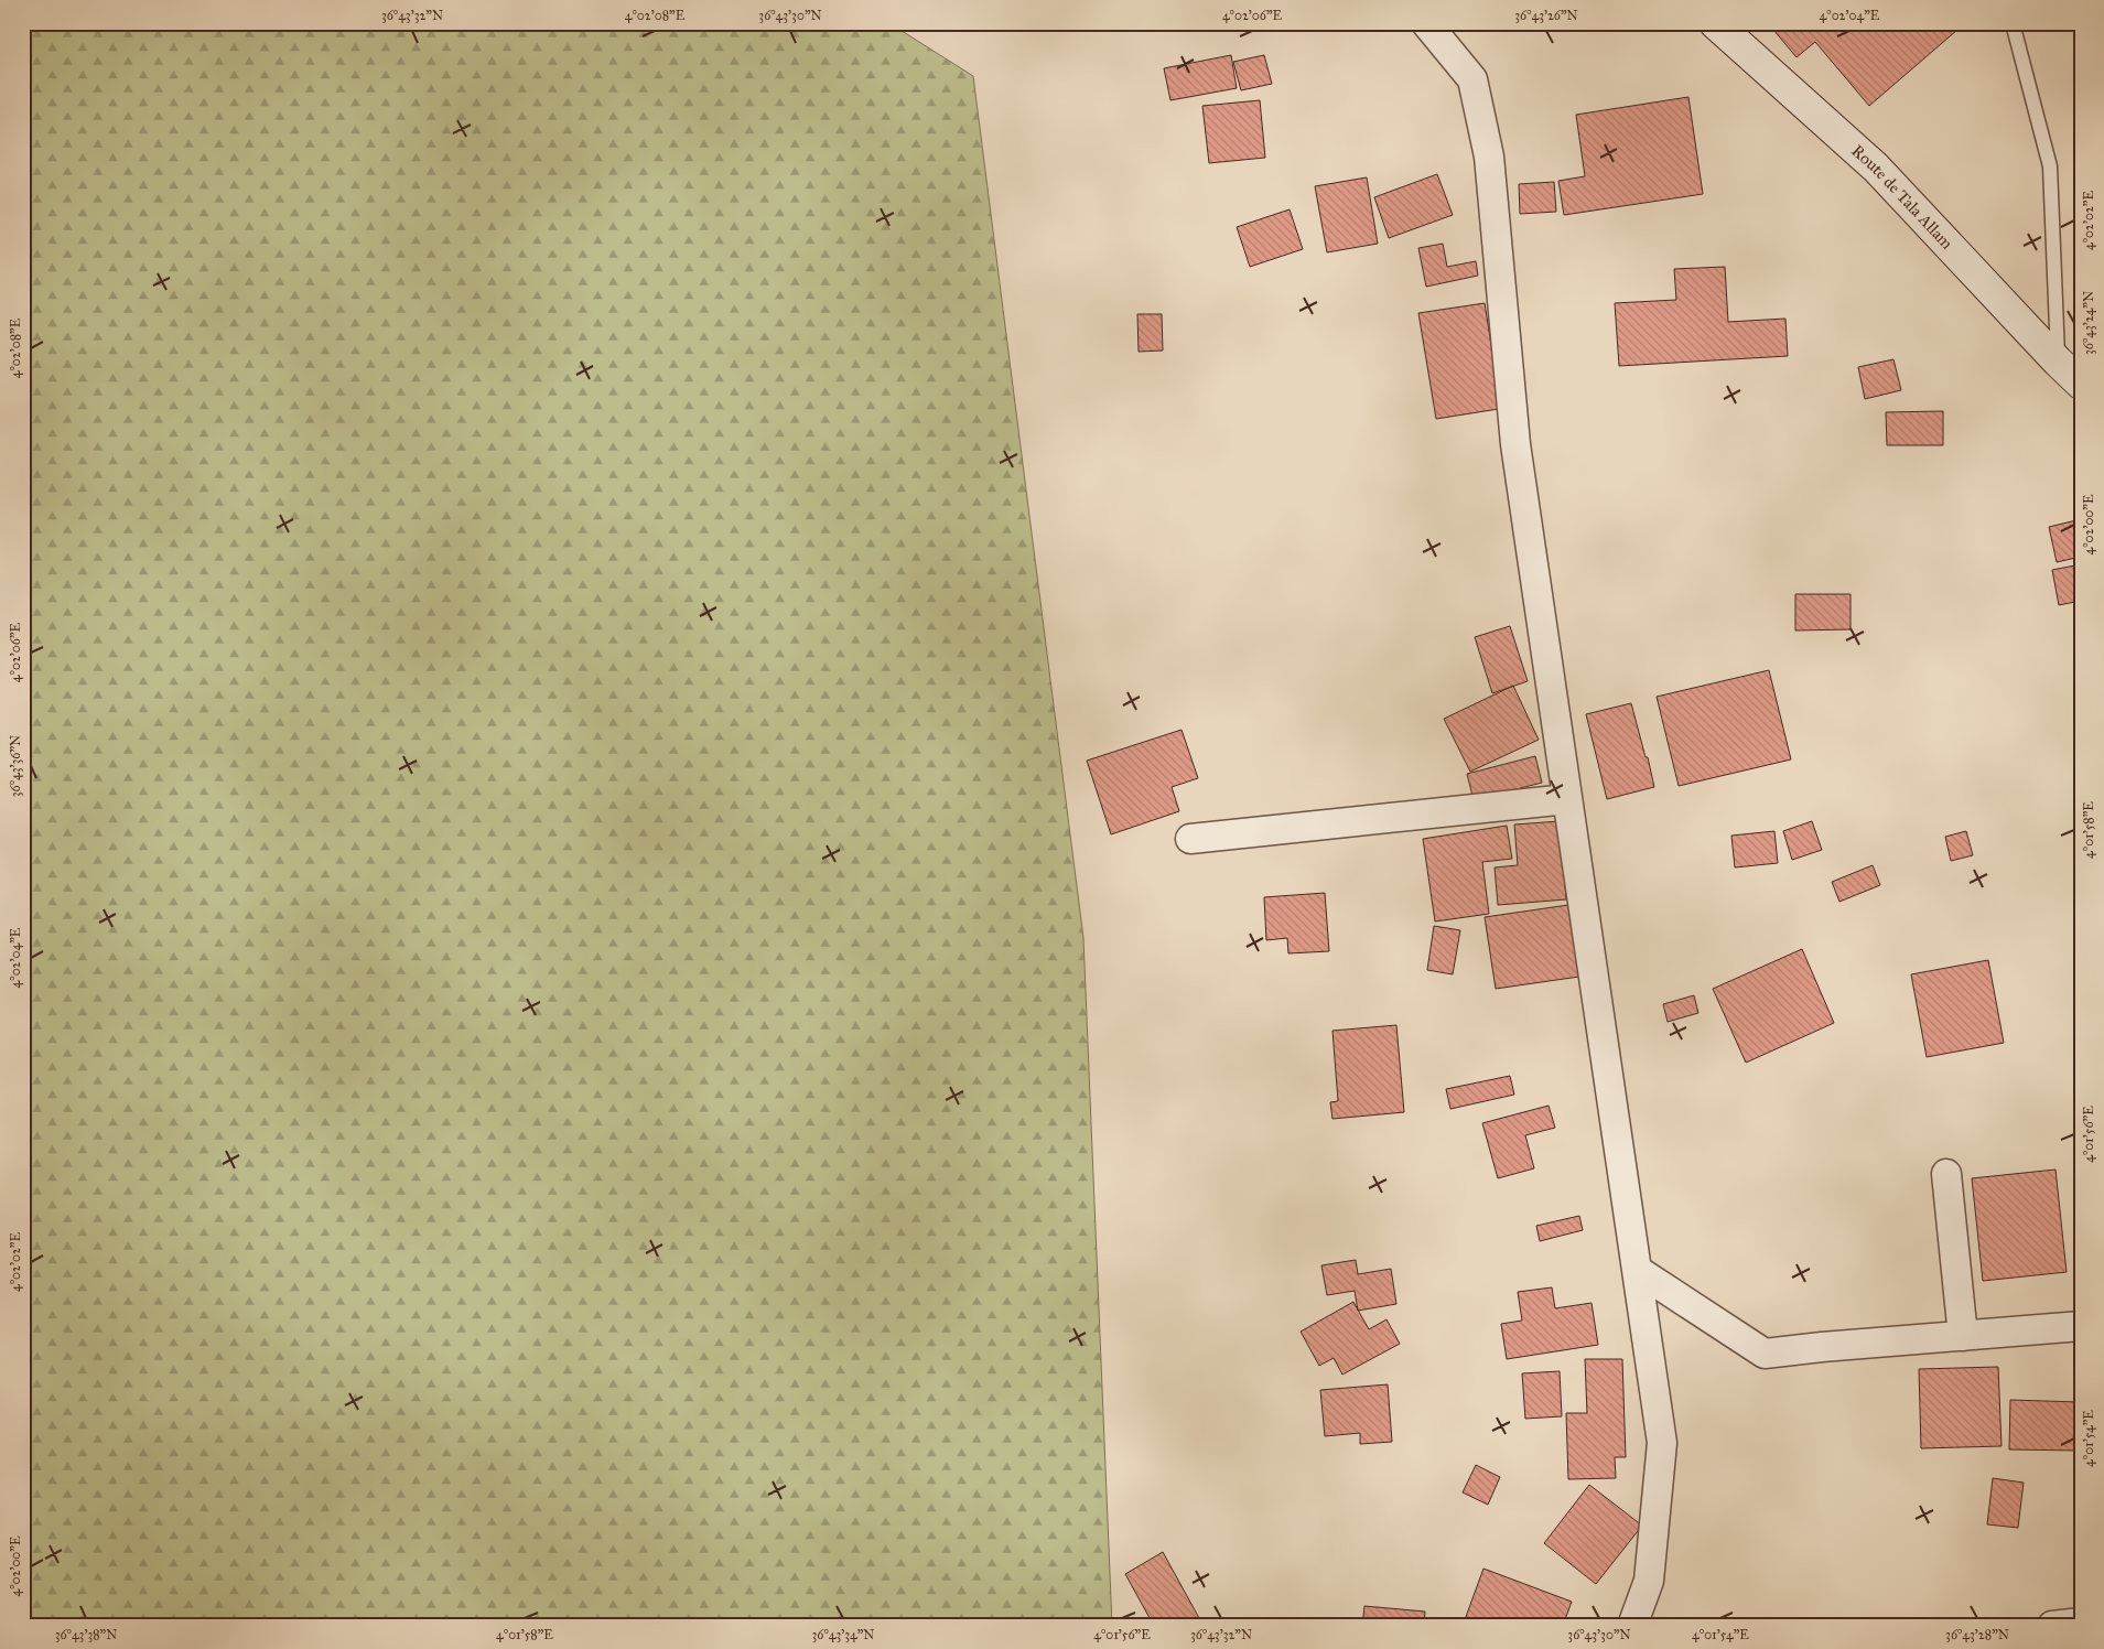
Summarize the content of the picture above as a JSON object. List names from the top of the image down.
{
  "streets": {
    "main road": ["Route de Tala Allam"]
  },
  "coordinates": [
    "36°43'32\"N",
    "4°02'08\"E",
    "36°43'30\"N",
    "4°02'06\"E",
    "36°43'26\"N",
    "4°02'04\"E",
    "4°02'02\"E",
    "36°43'24\"N",
    "4°02'00\"E",
    "36°43'36\"N",
    "4°01'58\"E",
    "4°01'56\"E",
    "4°01'54\"E",
    "36°43'38\"N",
    "36°43'34\"N",
    "36°43'28\"N"
  ]
}
